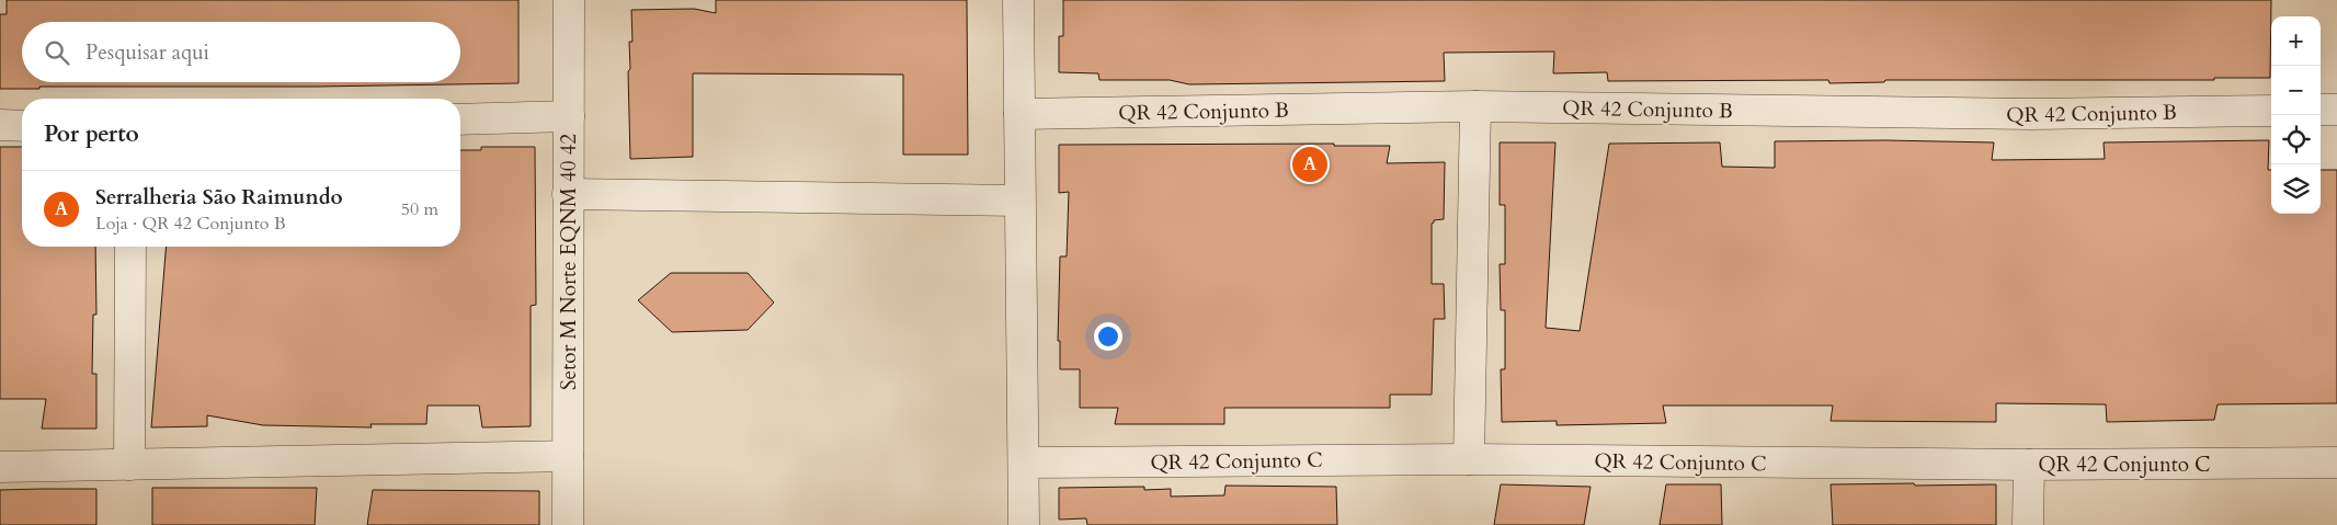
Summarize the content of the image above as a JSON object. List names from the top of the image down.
{
  "streets": {
    "street": ["QR 42 Conjunto B", "Setor M Norte EQNM 40 42", "QR 42 Conjunto C"]
  },
  "page": {
    "map_buttons": ["+", "−"],
    "search": "Pesquisar aqui",
    "heading": "Por perto",
    "pins": "A",
    "list": [
      {
        "mark": "A",
        "name": "Serralheria São Raimundo",
        "note": "Loja · QR 42 Conjunto B",
        "value": "50 m"
      }
    ]
  }
}
